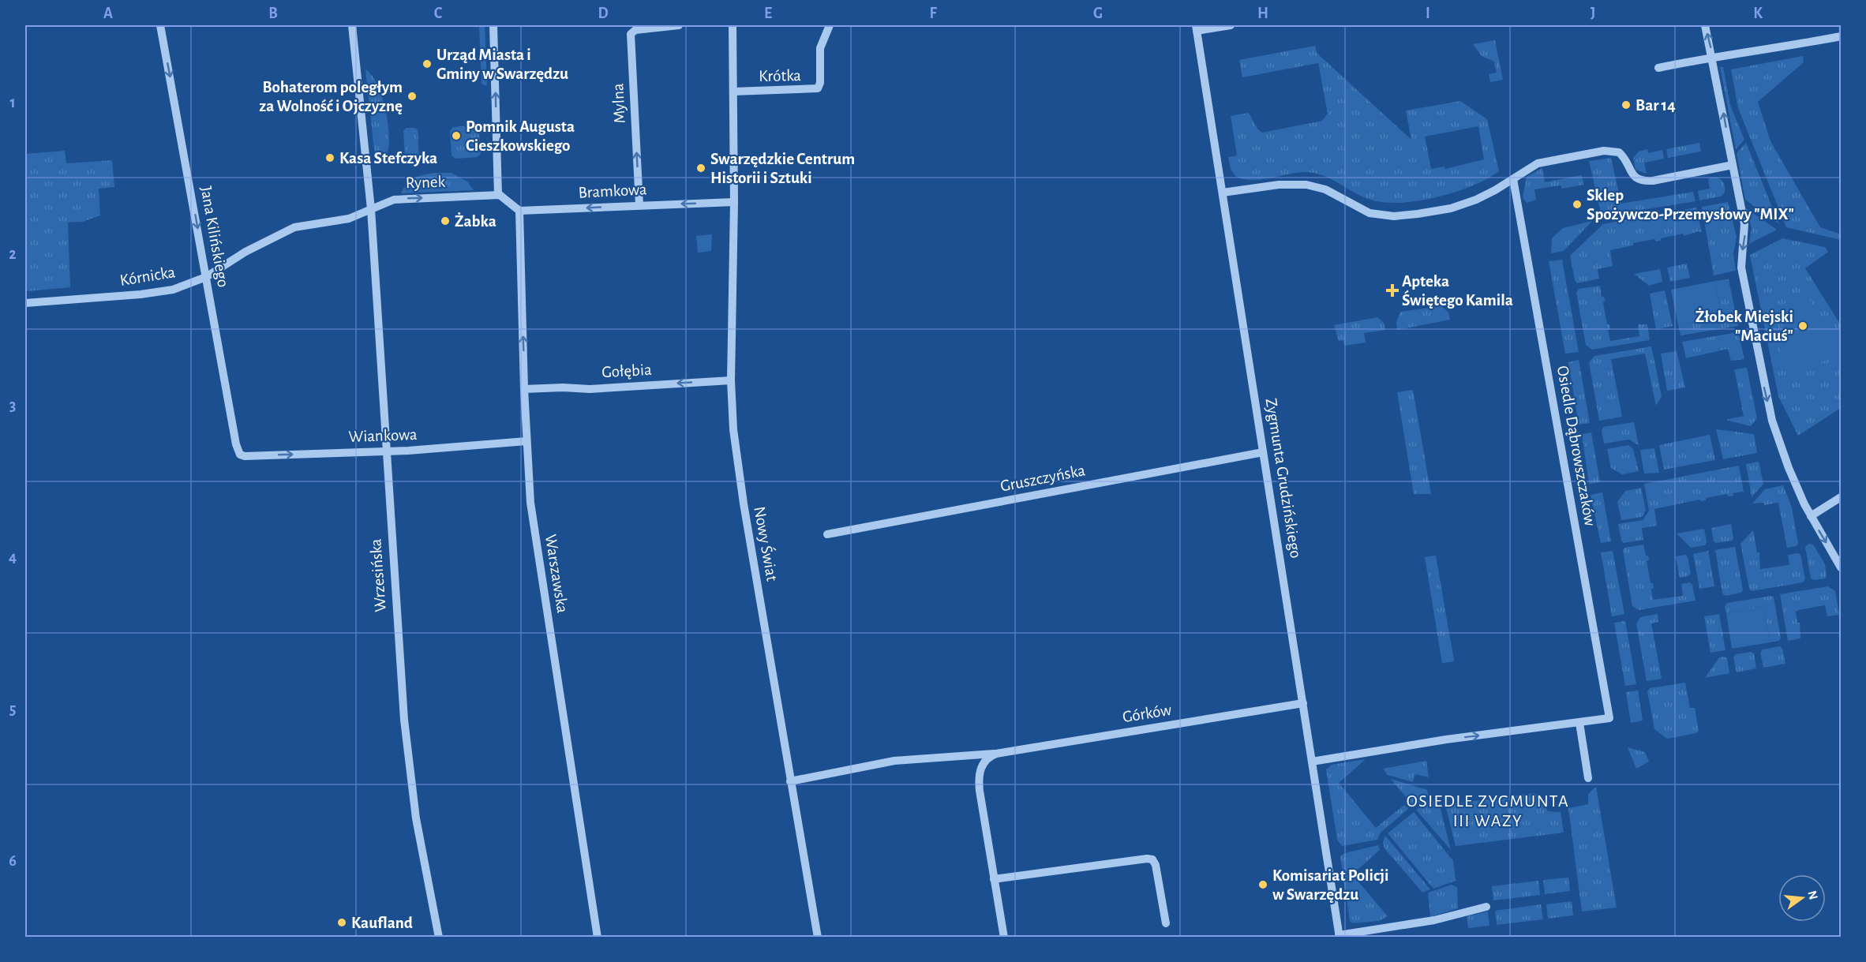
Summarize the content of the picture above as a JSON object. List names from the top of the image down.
{
  "streets": {
    "street": [
      "Krótka",
      "Mylna",
      "Rynek",
      "Bramkowa",
      "Jana Kilińskiego",
      "Kórnicka",
      "Gołębia",
      "Wiankowa",
      "Osiedle Dąbrowszczaków",
      "Gruszczyńska",
      "Zygmunta Grudzińskiego",
      "Nowy Świat",
      "Warszawska",
      "Wrzesińska",
      "Górków"
    ]
  },
  "crossings": [
    ["Krótka", "Nowy Świat"],
    ["Mylna", "Bramkowa"],
    ["Rynek", "Kórnicka"],
    ["Rynek", "Wrzesińska"],
    ["Bramkowa", "Nowy Świat"],
    ["Bramkowa", "Warszawska"],
    ["Jana Kilińskiego", "Kórnicka"],
    ["Jana Kilińskiego", "Wiankowa"],
    ["Kórnicka", "Wrzesińska"],
    ["Gołębia", "Nowy Świat"],
    ["Gołębia", "Warszawska"],
    ["Wiankowa", "Warszawska"],
    ["Wiankowa", "Wrzesińska"],
    ["Gruszczyńska", "Zygmunta Grudzińskiego"],
    ["Zygmunta Grudzińskiego", "Górków"],
    ["Nowy Świat", "Górków"]
  ],
  "one_way": [
    "Mylna",
    "Rynek",
    "Bramkowa",
    "Jana Kilińskiego",
    "Gołębia",
    "Wiankowa"
  ],
  "districts": ["OSIEDLE ZYGMUNTA III WAZY"],
  "places": {
    "other": [
      "Urząd Miasta i Gminy w Swarzędzu",
      "Bohaterom poległym za Wolność i Ojczyznę",
      "Bar 14",
      "Pomnik Augusta Cieszkowskiego",
      "Kasa Stefczyka",
      "Swarzędzkie Centrum Historii i Sztuki",
      "Sklep Spożywczo-Przemysłowy \"MIX\"",
      "Żabka",
      "Żłobek Miejski \"Maciuś\"",
      "Komisariat Policji w Swarzędzu",
      "Kaufland"
    ],
    "health": ["Apteka Świętego Kamila"]
  },
  "north": "right",
  "grid": {
    "columns": [
      "A",
      "B",
      "C",
      "D",
      "E",
      "F",
      "G",
      "H",
      "I",
      "J",
      "K"
    ],
    "rows": [
      "1",
      "2",
      "3",
      "4",
      "5",
      "6"
    ]
  }
}
